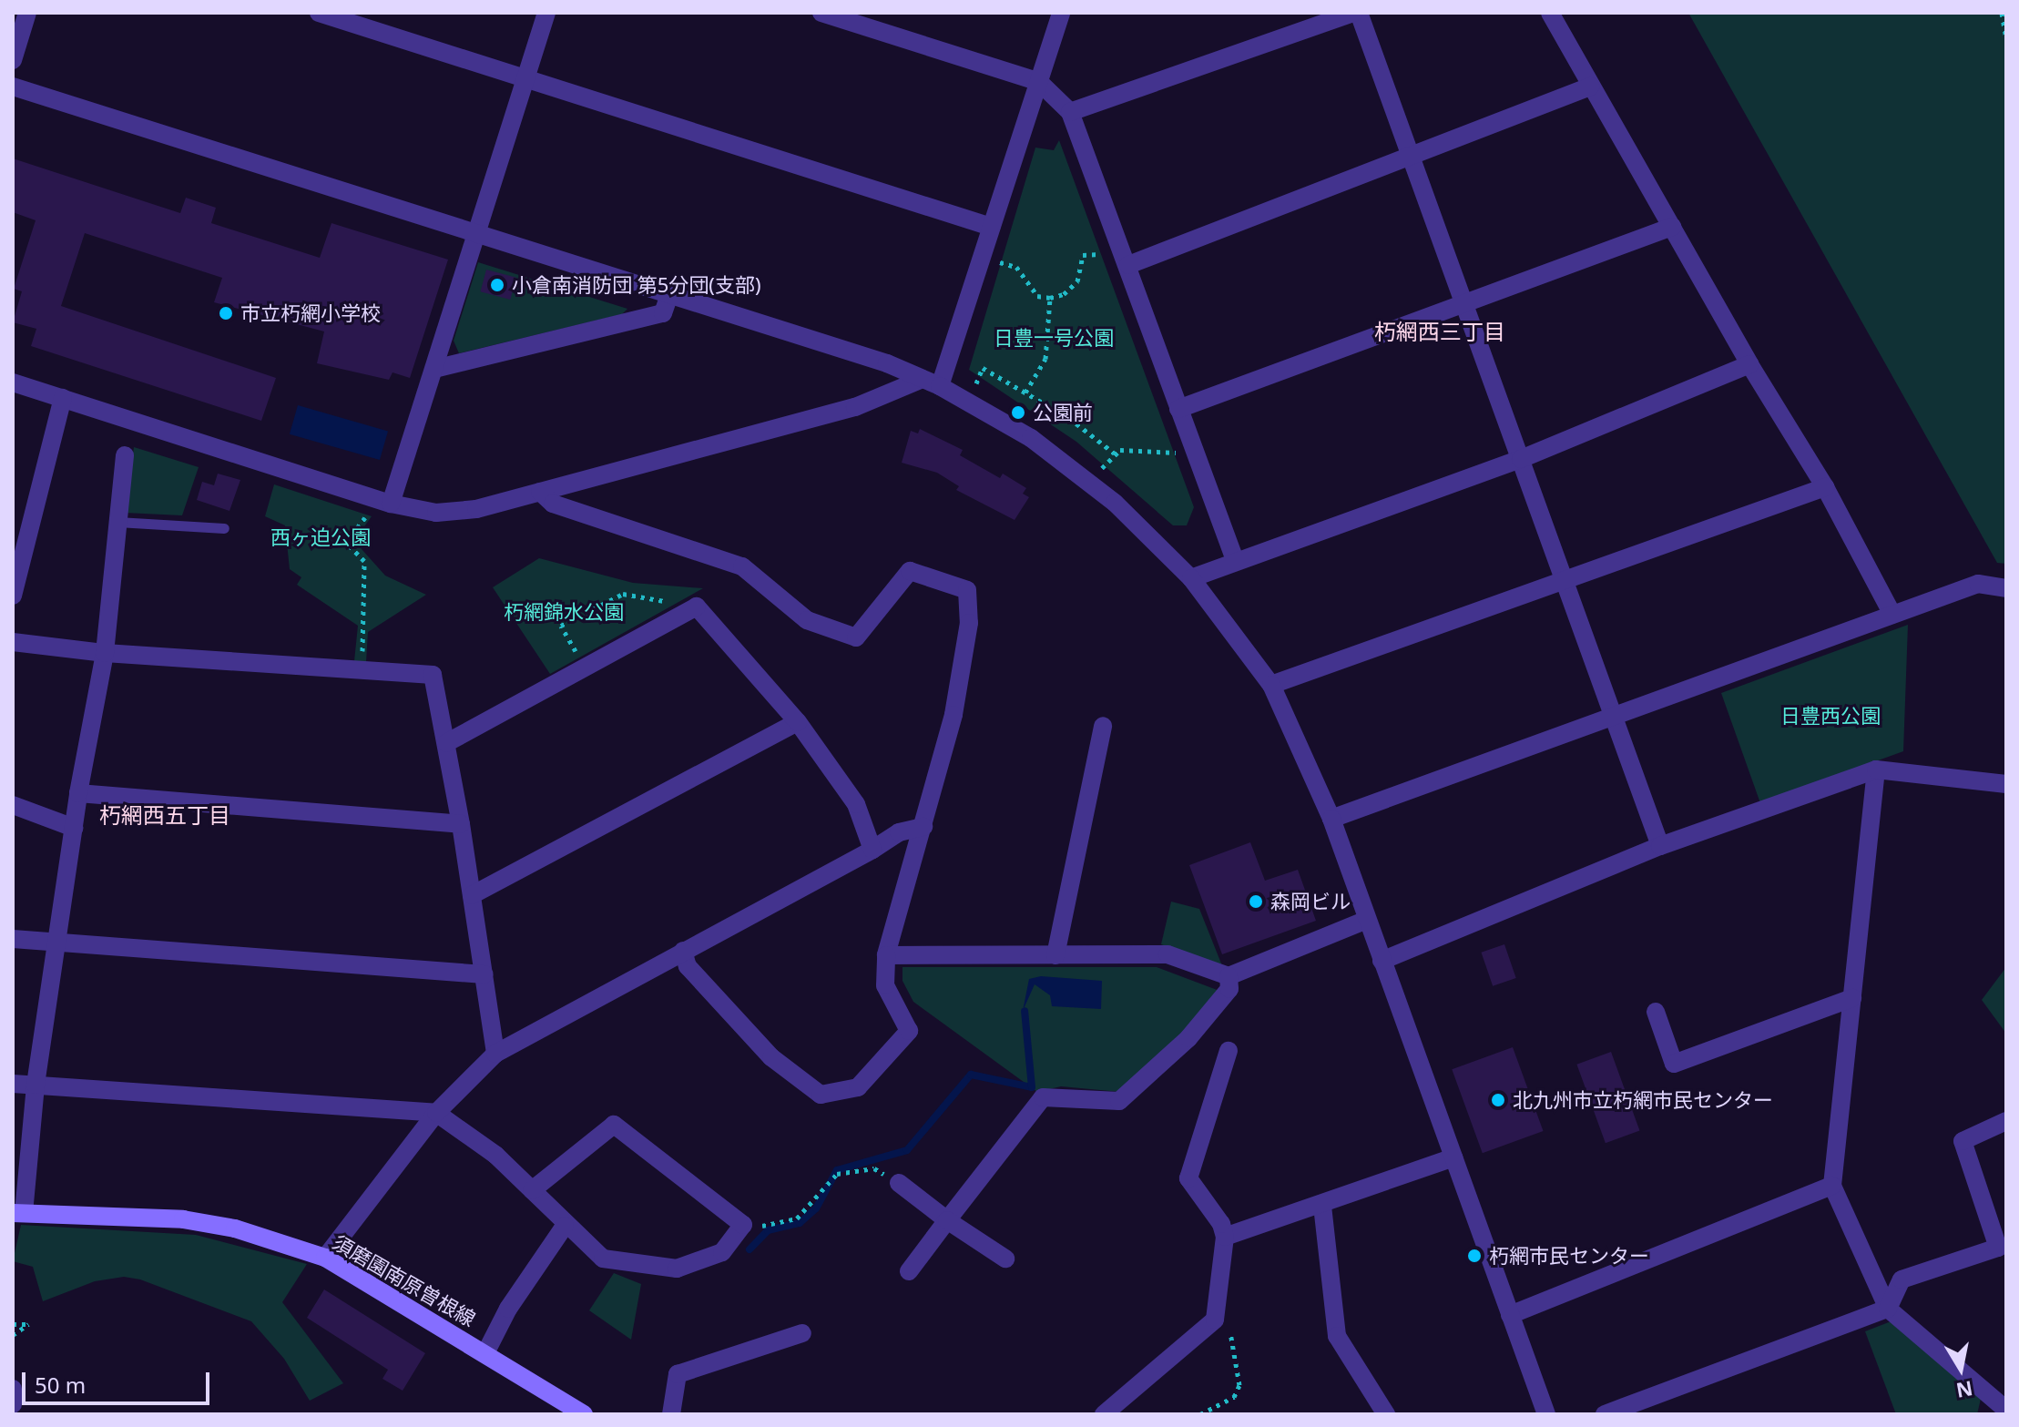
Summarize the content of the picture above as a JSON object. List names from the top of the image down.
{
  "streets": {
    "main road": ["須磨園南原曽根線"]
  },
  "districts": ["朽網西三丁目", "朽網西五丁目"],
  "parks": [
    "日豊一号公園",
    "西ヶ迫公園",
    "朽網錦水公園",
    "日豊西公園"
  ],
  "places": [
    "小倉南消防団 第5分団(支部)",
    "市立朽網小学校",
    "公園前",
    "森岡ビル",
    "北九州市立朽網市民センター",
    "朽網市民センター"
  ],
  "scale_bar": "50 m",
  "north": "bottom"
}
